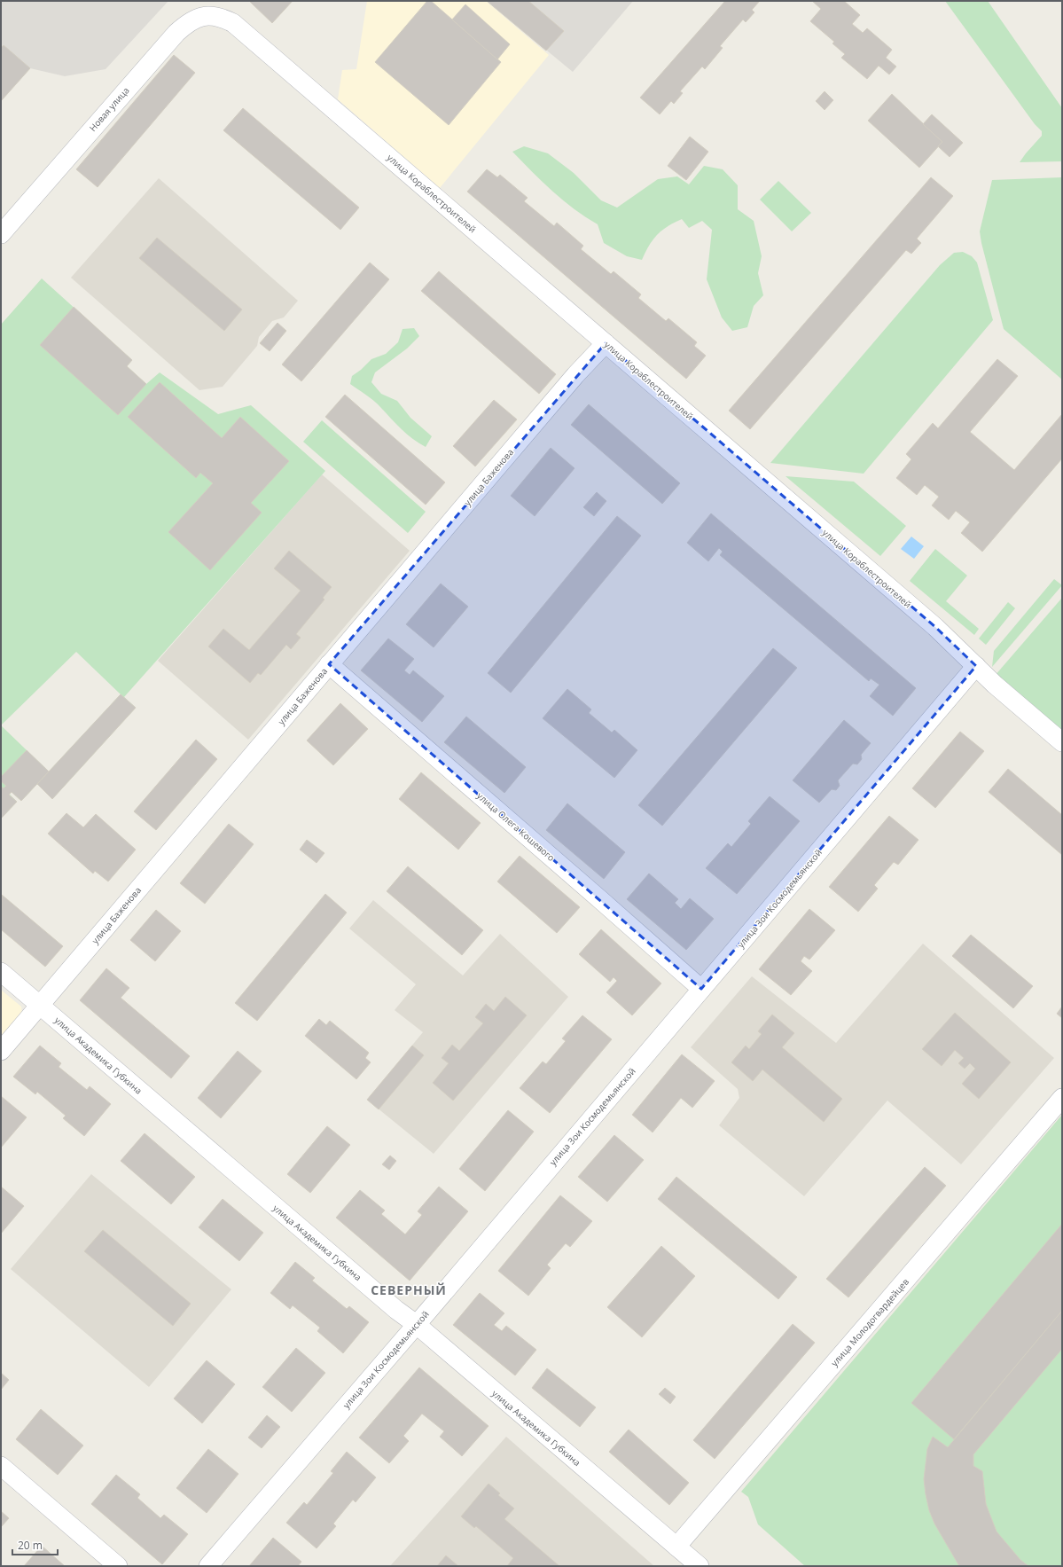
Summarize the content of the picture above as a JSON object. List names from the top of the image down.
{
  "streets": {
    "street": [
      "Новая улица",
      "улица Кораблестроителей",
      "улица Баженова",
      "улица Олега Кошевого",
      "улица Зои Космодемьянской",
      "улица Академика Губкина",
      "улица Молодогвардейцев"
    ]
  },
  "crossings": [
    ["Новая улица", "улица Кораблестроителей"],
    ["улица Кораблестроителей", "улица Баженова"],
    ["улица Кораблестроителей", "улица Зои Космодемьянской"],
    ["улица Баженова", "улица Олега Кошевого"],
    ["улица Баженова", "улица Академика Губкина"],
    ["улица Олега Кошевого", "улица Зои Космодемьянской"],
    ["улица Зои Космодемьянской", "улица Академика Губкина"],
    ["улица Академика Губкина", "улица Молодогвардейцев"]
  ],
  "districts": ["СЕВЕРНЫЙ"],
  "scale_bar": "20 m"
}
